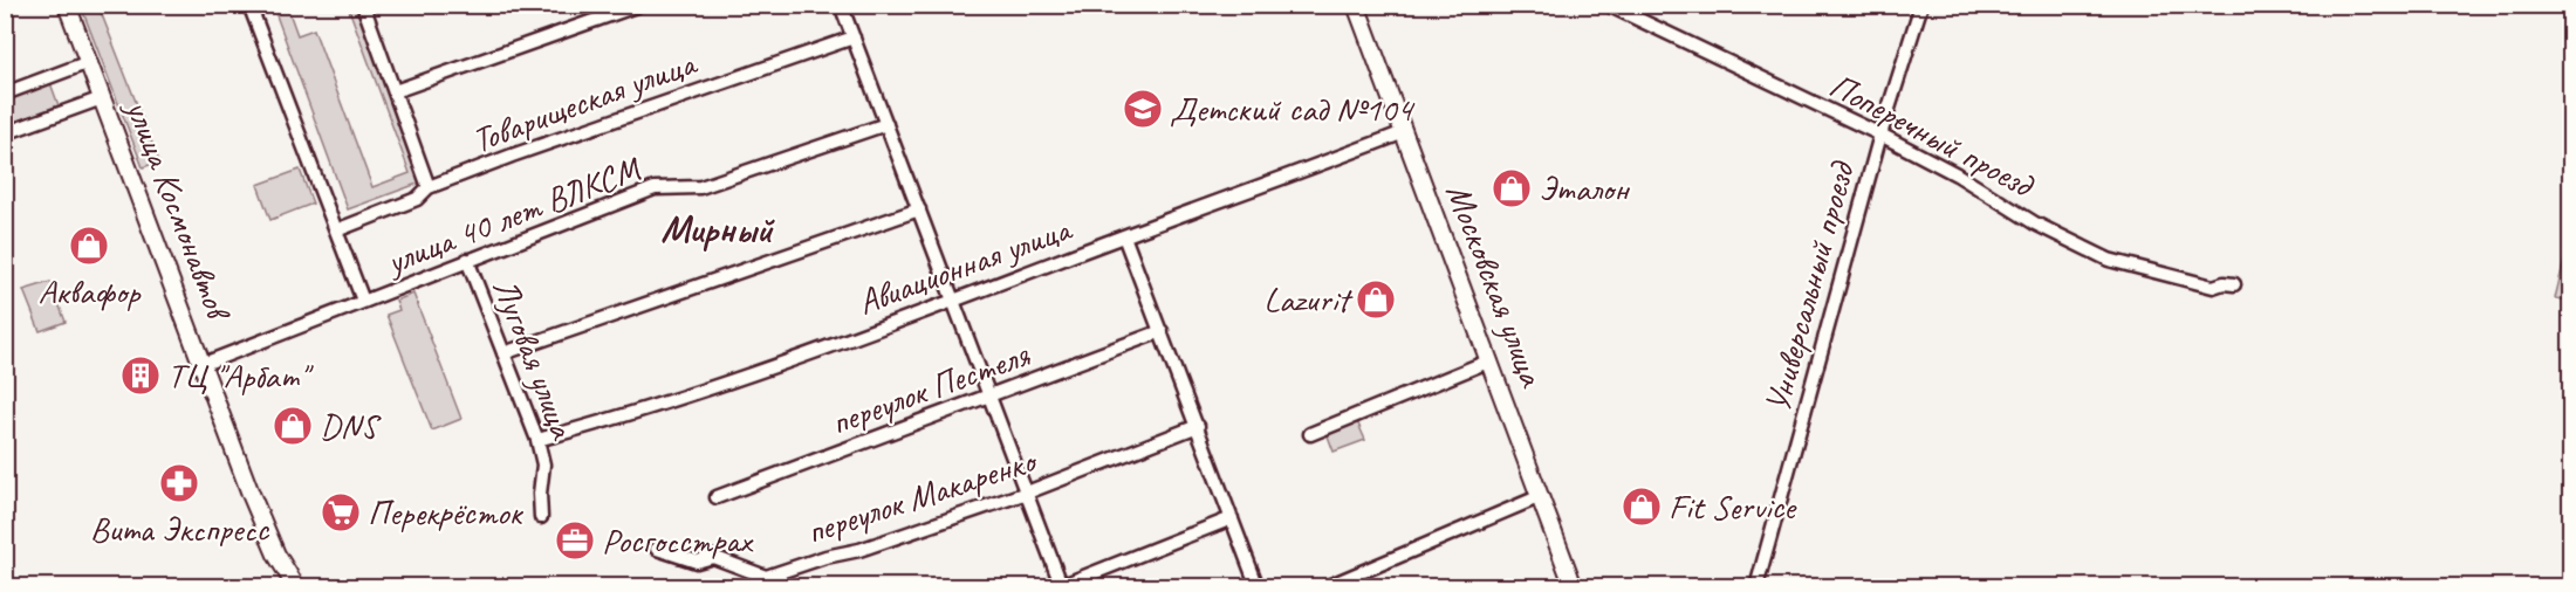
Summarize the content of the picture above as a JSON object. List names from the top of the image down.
{
  "streets": {
    "main road": ["улица Космонавтов", "Московская улица"],
    "street": [
      "Товарищеская улица",
      "Поперечный проезд",
      "улица 40 лет ВЛКСМ",
      "Авиационная улица",
      "Универсальный проезд",
      "Луговая улица",
      "переулок Пестеля",
      "переулок Макаренко"
    ]
  },
  "crossings": [
    ["Поперечный проезд", "Универсальный проезд"],
    ["улица Космонавтов", "улица 40 лет ВЛКСМ"],
    ["улица 40 лет ВЛКСМ", "Луговая улица"],
    ["Авиационная улица", "Московская улица"],
    ["Авиационная улица", "Луговая улица"]
  ],
  "districts": ["Мирный"],
  "places": {
    "school or university": ["Детский сад №104"],
    "shop": [
      "Эталон",
      "Аквафор",
      "Lazurit",
      "DNS",
      "Fit Service"
    ],
    "building": ["ТЦ \"Арбат\""],
    "pharmacy": ["Вита Экспресс"],
    "supermarket": ["Перекрёсток"],
    "office": ["Росгосстрах"]
  }
}
